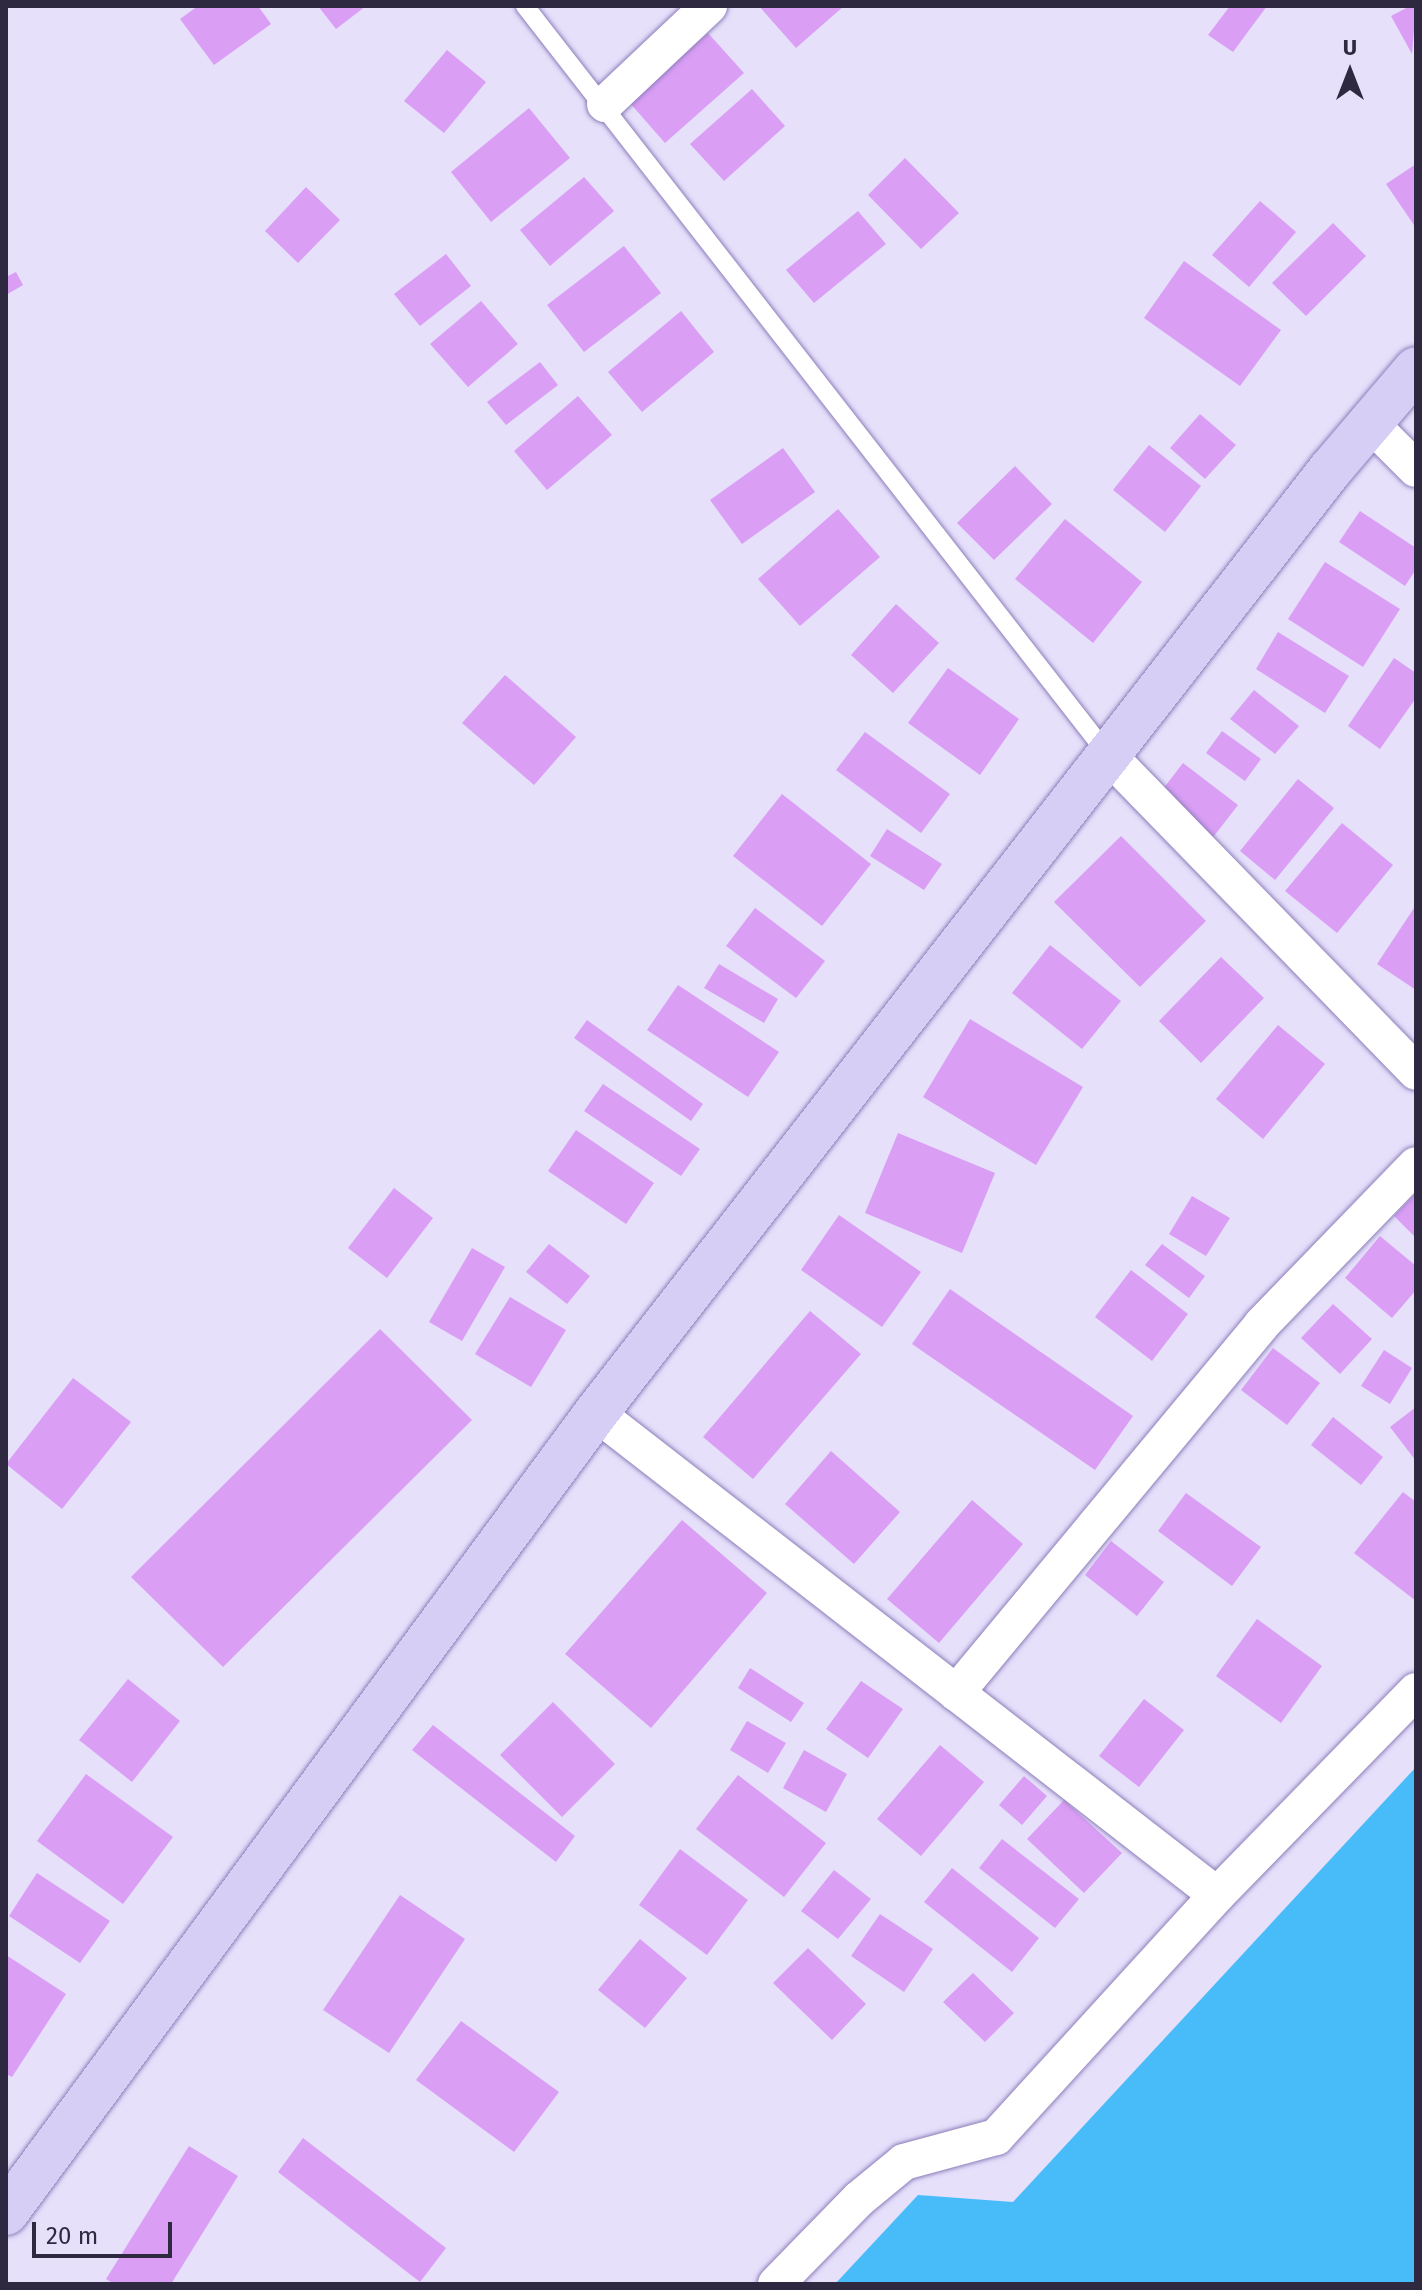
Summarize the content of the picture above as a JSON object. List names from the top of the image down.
{
  "scale_bar": "20 m",
  "north": "top"
}
